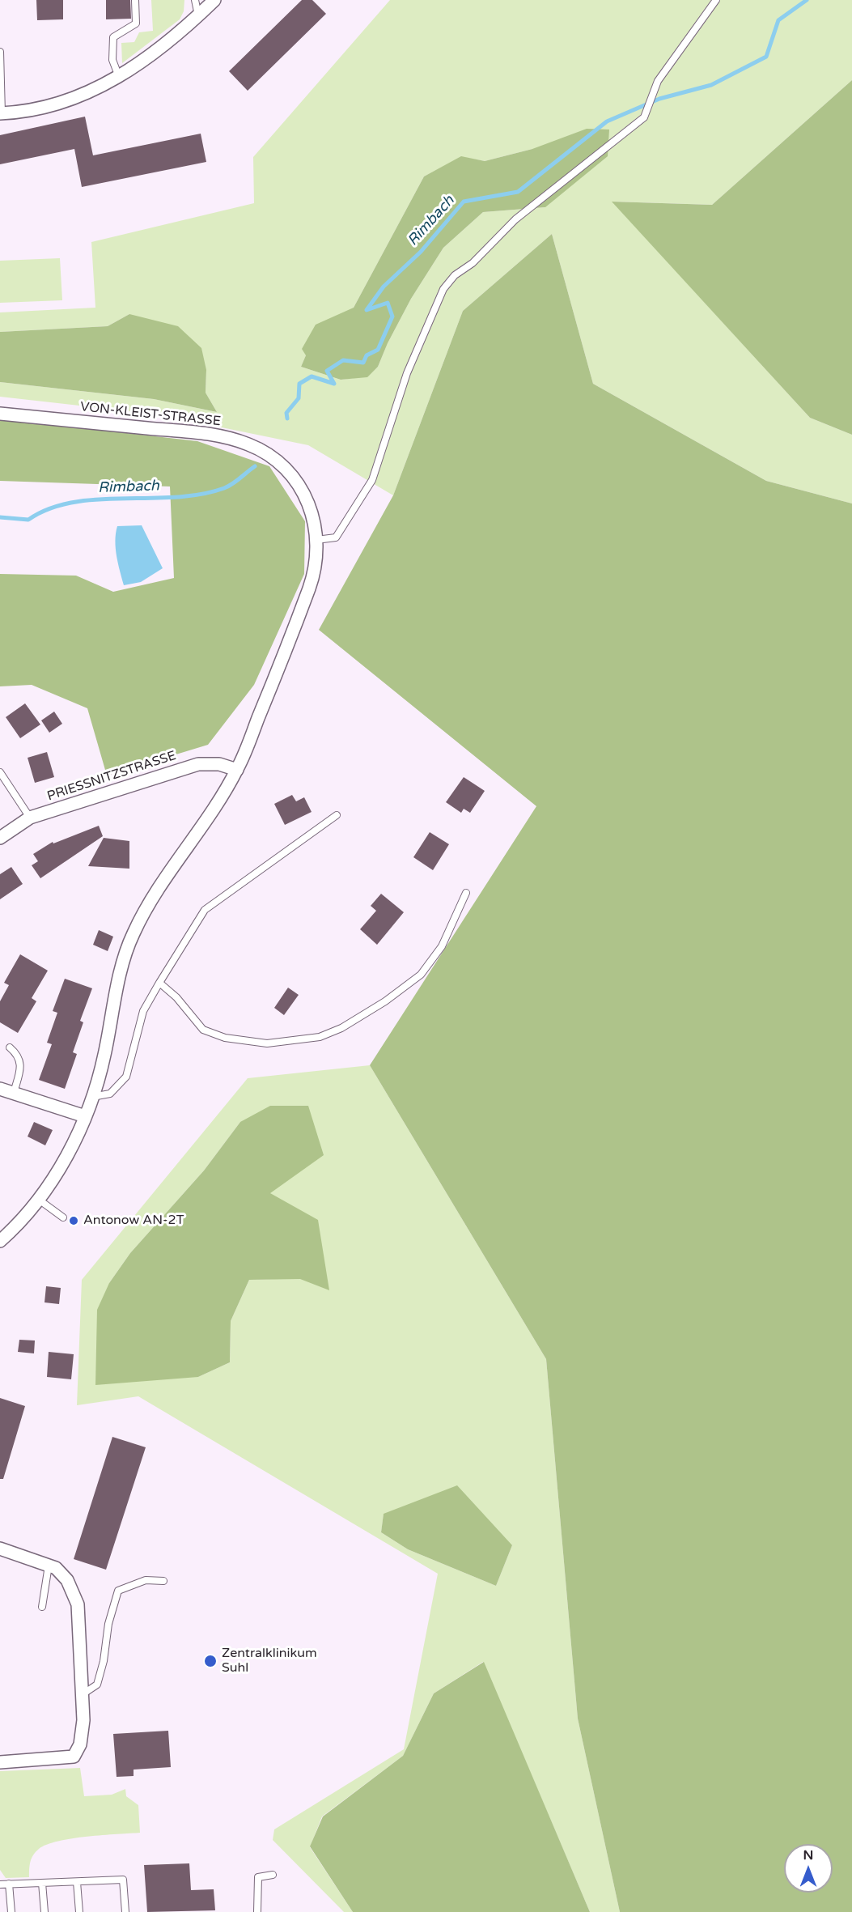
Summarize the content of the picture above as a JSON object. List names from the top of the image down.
{
  "streets": {
    "street": ["VON-KLEIST-STRASSE", "PRIESSNITZSTRASSE"]
  },
  "crossings": [
    ["VON-KLEIST-STRASSE", "PRIESSNITZSTRASSE"]
  ],
  "water": ["Rimbach"],
  "places": ["Antonow AN-2T", "Zentralklinikum Suhl"],
  "north": "top"
}
